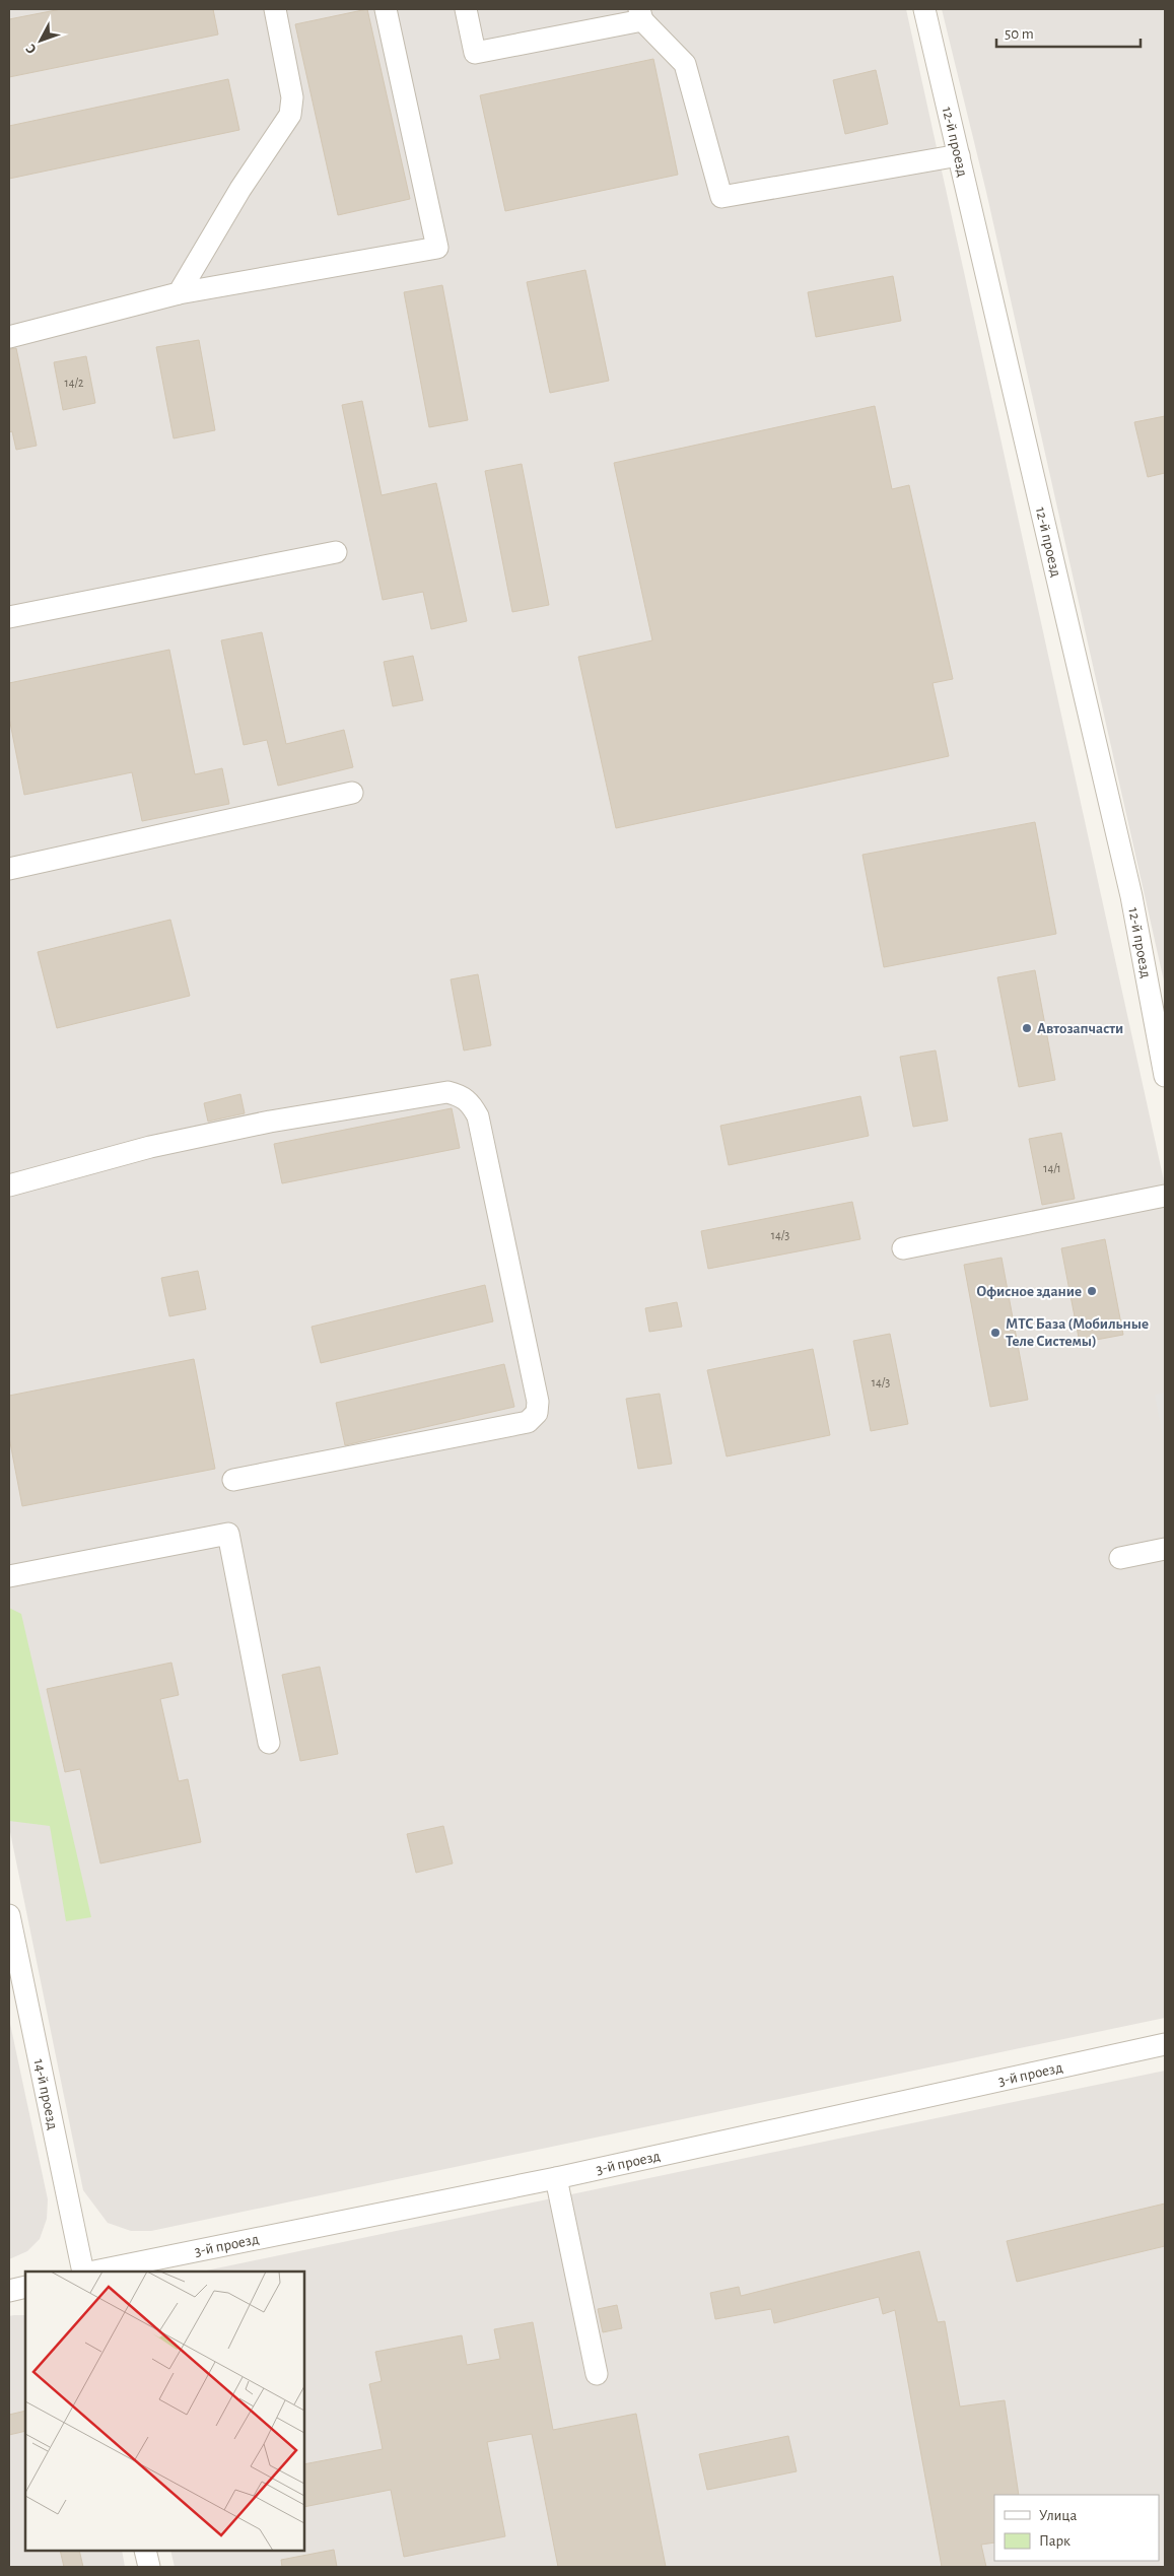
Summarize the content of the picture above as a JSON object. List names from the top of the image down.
{
  "streets": {
    "street": ["12-й проезд", "3-й проезд", "14-й проезд"]
  },
  "places": ["Автозапчасти", "Офисное здание", "МТС База (Мобильные Теле Системы)"],
  "house_numbers": [
    "14/2",
    "14/1",
    "14/3",
    "14/3"
  ],
  "legend": ["Улица", "Парк"],
  "scale_bar": "50 m",
  "north": "bottom left"
}
